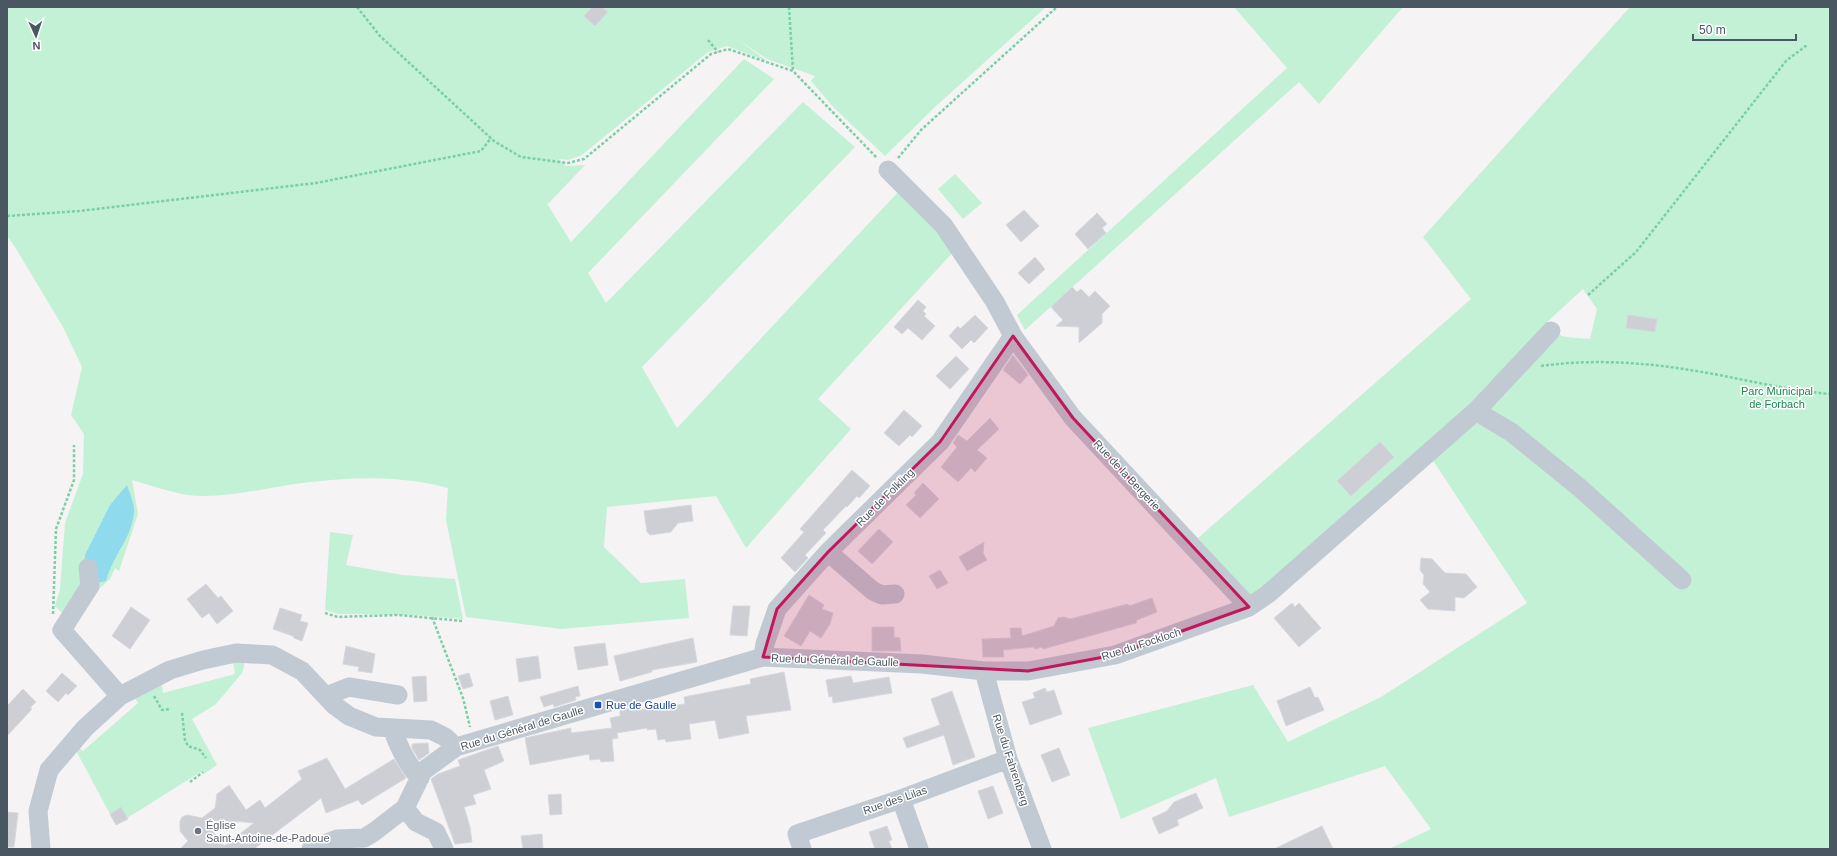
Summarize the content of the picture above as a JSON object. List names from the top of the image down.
{
  "streets": {
    "street": [
      "Rue de la Bergerie",
      "Rue de Folkling",
      "Rue du Fockloch",
      "Rue du Général de Gaulle",
      "Rue du Fahrenberg",
      "Rue des Lilas"
    ]
  },
  "crossings": [
    ["Rue de la Bergerie", "Rue de Folkling"],
    ["Rue de la Bergerie", "Rue du Fockloch"],
    ["Rue de Folkling", "Rue du Général de Gaulle"],
    ["Rue du Fockloch", "Rue du Général de Gaulle"],
    ["Rue du Fockloch", "Rue du Fahrenberg"],
    ["Rue du Général de Gaulle", "Rue du Fahrenberg"],
    ["Rue du Fahrenberg", "Rue des Lilas"]
  ],
  "parks": ["Parc Municipal de Forbach"],
  "places": {
    "transit": ["Rue de Gaulle"],
    "other": ["Église Saint-Antoine-de-Padoue"]
  },
  "scale_bar": "50 m",
  "north": "bottom"
}
